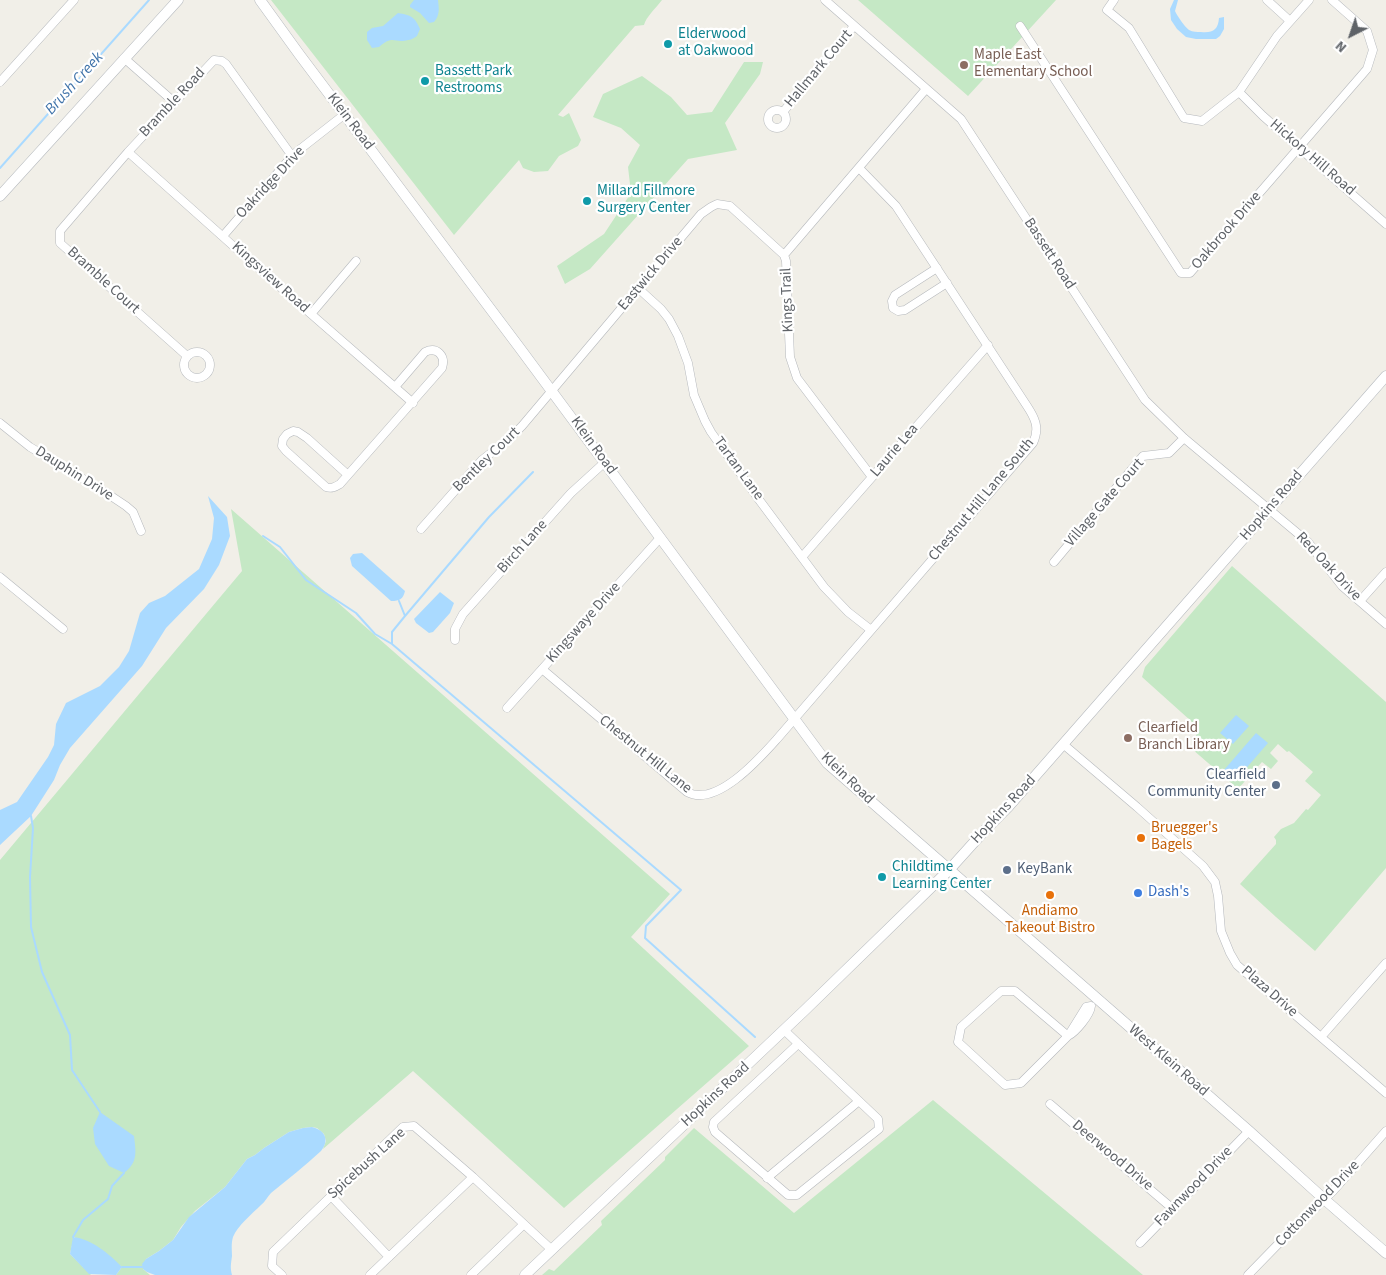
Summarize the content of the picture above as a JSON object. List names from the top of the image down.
{
  "streets": {
    "street": [
      "Hallmark Court",
      "Bramble Road",
      "Klein Road",
      "Hickory Hill Road",
      "Oakridge Drive",
      "Oakbrook Drive",
      "Bassett Road",
      "Eastwick Drive",
      "Kingsview Road",
      "Bramble Court",
      "Kings Trail",
      "Laurie Lea",
      "Bentley Court",
      "Tartan Lane",
      "Dauphin Drive",
      "Chestnut Hill Lane South",
      "Village Gate Court",
      "Hopkins Road",
      "Birch Lane",
      "Red Oak Drive",
      "Kingswaye Drive",
      "Chestnut Hill Lane",
      "Plaza Drive",
      "West Klein Road",
      "Deerwood Drive",
      "Spicebush Lane",
      "Fawnwood Drive",
      "Cottonwood Drive"
    ]
  },
  "crossings": [
    ["Hallmark Court", "Bassett Road"],
    ["Bramble Road", "Oakridge Drive"],
    ["Bramble Road", "Kingsview Road"],
    ["Bramble Road", "Bramble Court"],
    ["Klein Road", "Oakridge Drive"],
    ["Klein Road", "Eastwick Drive"],
    ["Klein Road", "Bentley Court"],
    ["Klein Road", "Chestnut Hill Lane South"],
    ["Klein Road", "Hopkins Road"],
    ["Klein Road", "Birch Lane"],
    ["Klein Road", "Kingswaye Drive"],
    ["Klein Road", "Chestnut Hill Lane"],
    ["Klein Road", "West Klein Road"],
    ["Hickory Hill Road", "Oakbrook Drive"],
    ["Oakridge Drive", "Kingsview Road"],
    ["Bassett Road", "Kings Trail"],
    ["Bassett Road", "Village Gate Court"],
    ["Bassett Road", "Hopkins Road"],
    ["Bassett Road", "Red Oak Drive"],
    ["Eastwick Drive", "Kings Trail"],
    ["Eastwick Drive", "Bentley Court"],
    ["Eastwick Drive", "Tartan Lane"],
    ["Kingsview Road", "Bramble Court"],
    ["Kings Trail", "Laurie Lea"],
    ["Kings Trail", "Chestnut Hill Lane South"],
    ["Laurie Lea", "Tartan Lane"],
    ["Laurie Lea", "Chestnut Hill Lane South"],
    ["Tartan Lane", "Chestnut Hill Lane South"],
    ["Chestnut Hill Lane South", "Chestnut Hill Lane"],
    ["Hopkins Road", "Red Oak Drive"],
    ["Hopkins Road", "Plaza Drive"],
    ["Hopkins Road", "West Klein Road"],
    ["Hopkins Road", "Spicebush Lane"],
    ["Kingswaye Drive", "Chestnut Hill Lane"],
    ["West Klein Road", "Fawnwood Drive"],
    ["West Klein Road", "Cottonwood Drive"],
    ["Deerwood Drive", "Fawnwood Drive"]
  ],
  "water": ["Brush Creek"],
  "places": [
    "Elderwood at Oakwood",
    "Maple East Elementary School",
    "Bassett Park Restrooms",
    "Millard Fillmore Surgery Center",
    "Clearfield Branch Library",
    "Clearfield Community Center",
    "Bruegger's Bagels",
    "KeyBank",
    "Childtime Learning Center",
    "Dash's",
    "Andiamo Takeout Bistro"
  ],
  "north": "bottom left"
}
